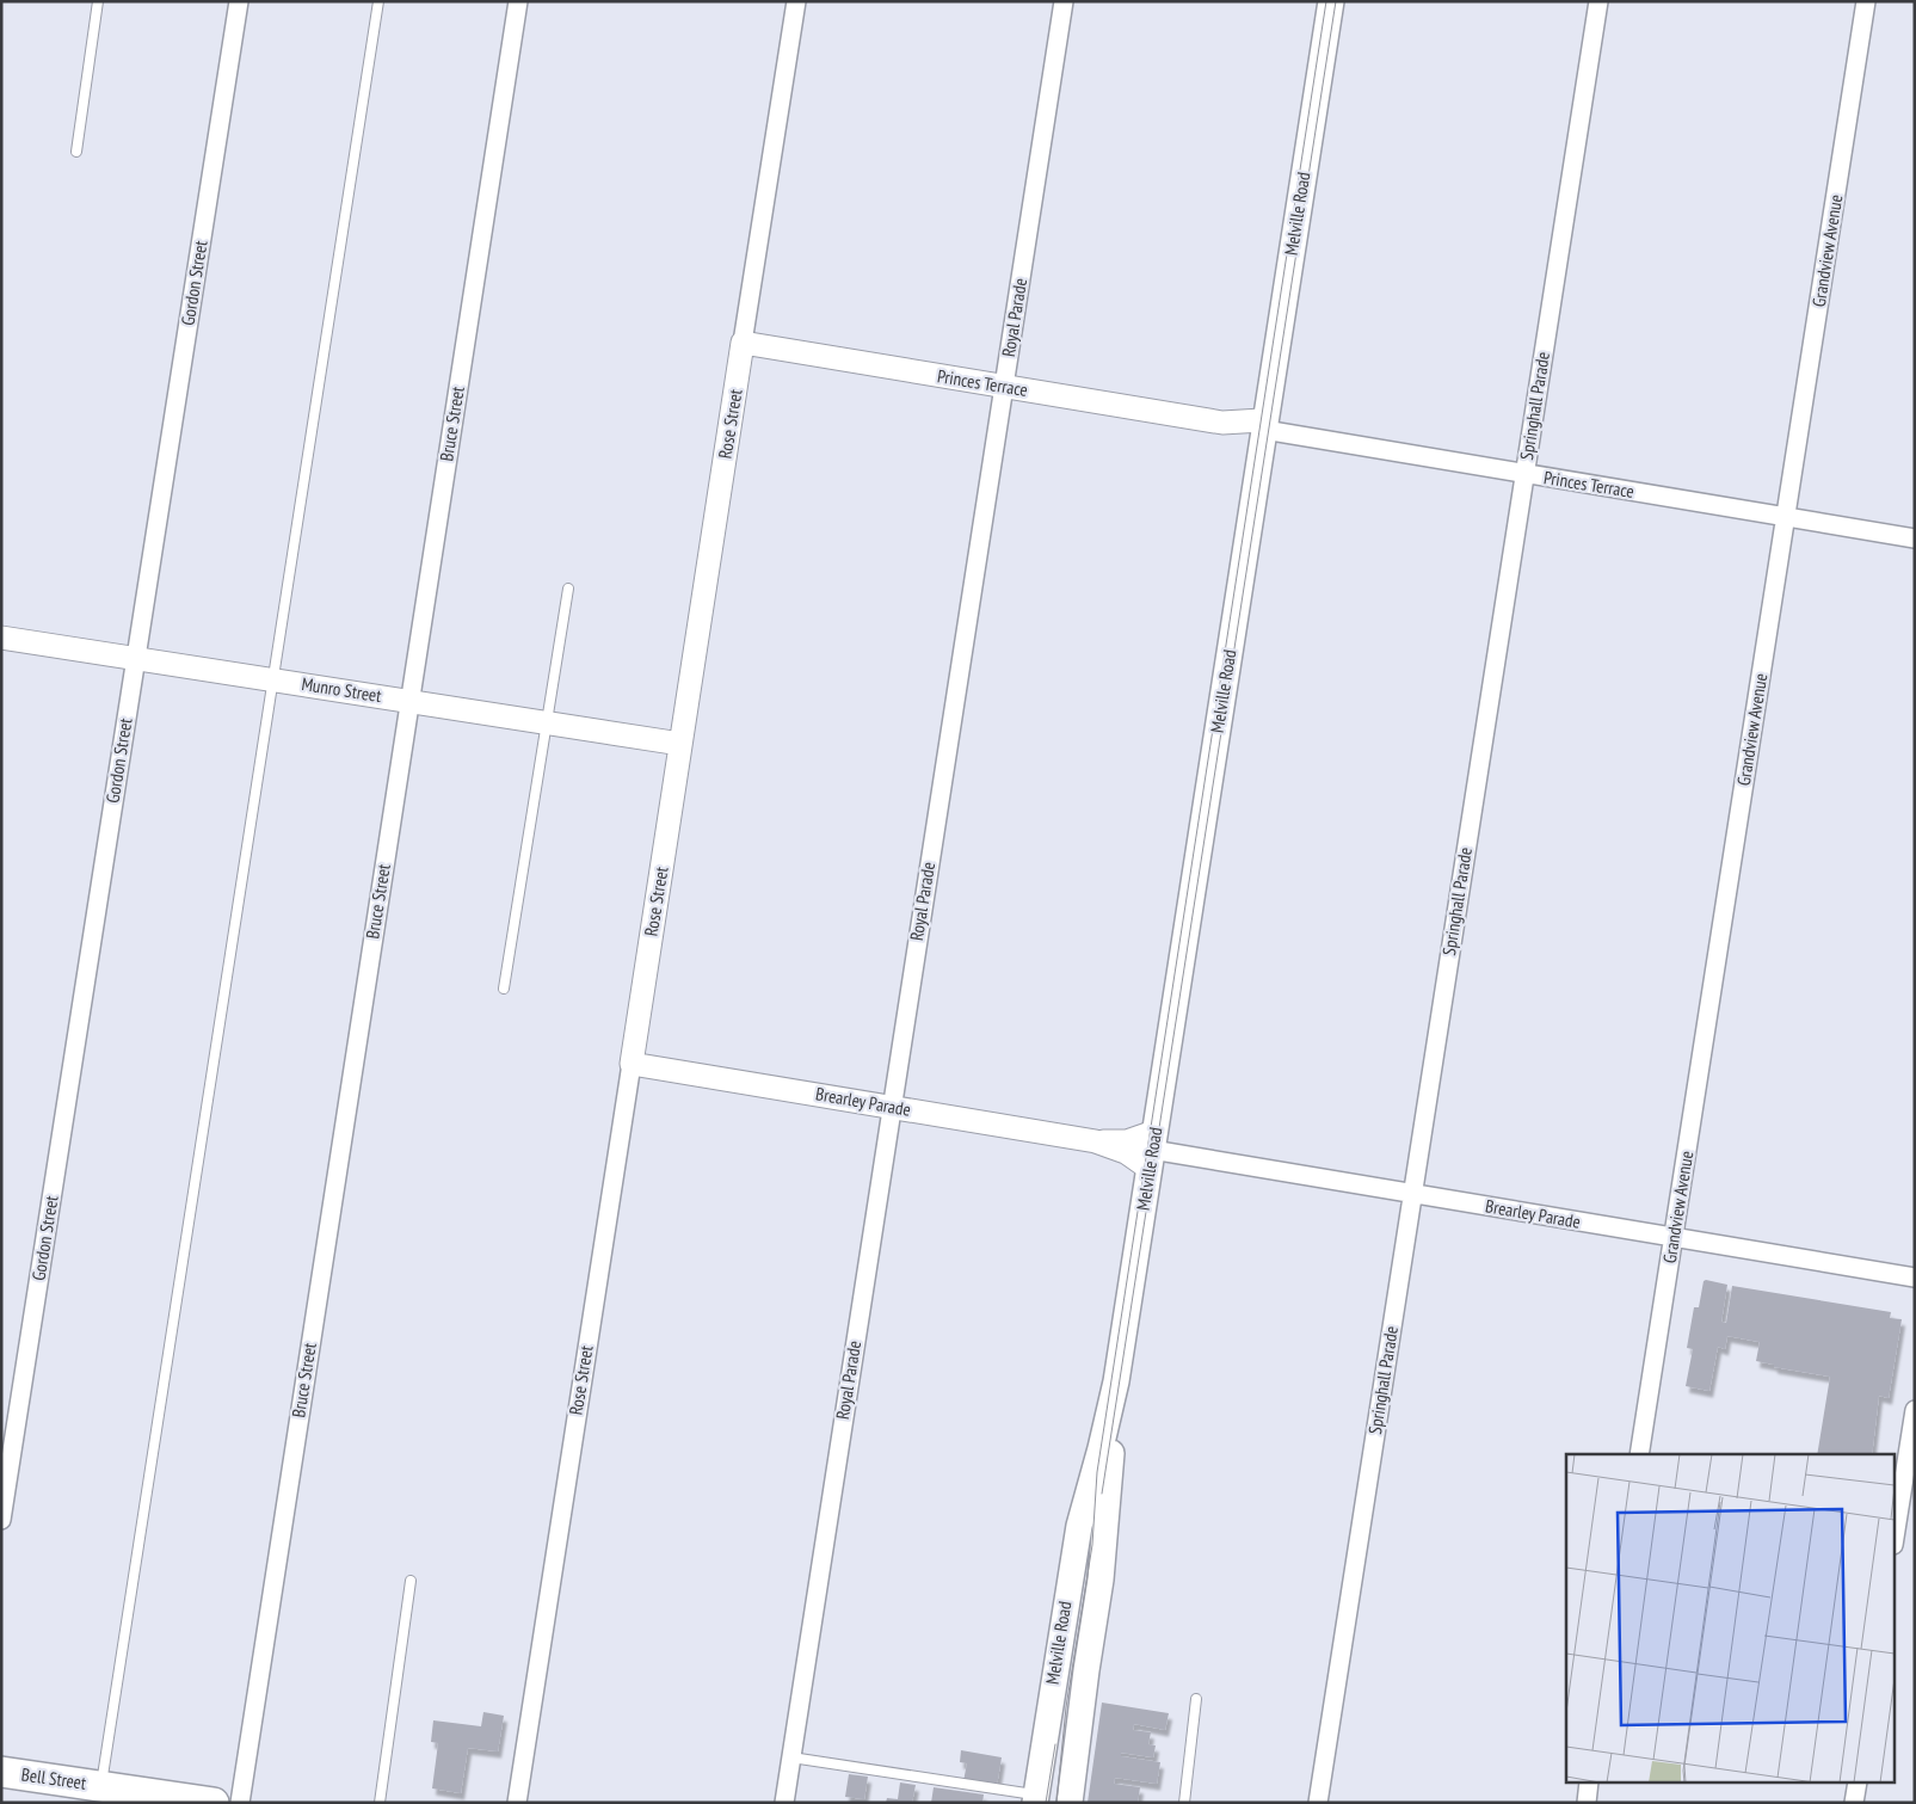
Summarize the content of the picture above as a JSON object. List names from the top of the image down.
{
  "streets": {
    "highway": ["Bell Street"],
    "main road": ["Melville Road"],
    "street": [
      "Grandview Avenue",
      "Gordon Street",
      "Royal Parade",
      "Princes Terrace",
      "Springhall Parade",
      "Bruce Street",
      "Rose Street",
      "Munro Street",
      "Brearley Parade"
    ]
  },
  "crossings": [
    ["Melville Road", "Princes Terrace"],
    ["Melville Road", "Brearley Parade"],
    ["Grandview Avenue", "Princes Terrace"],
    ["Grandview Avenue", "Brearley Parade"],
    ["Gordon Street", "Munro Street"],
    ["Royal Parade", "Princes Terrace"],
    ["Royal Parade", "Brearley Parade"],
    ["Princes Terrace", "Springhall Parade"],
    ["Princes Terrace", "Rose Street"],
    ["Springhall Parade", "Brearley Parade"],
    ["Bruce Street", "Munro Street"],
    ["Rose Street", "Munro Street"],
    ["Rose Street", "Brearley Parade"]
  ]
}
